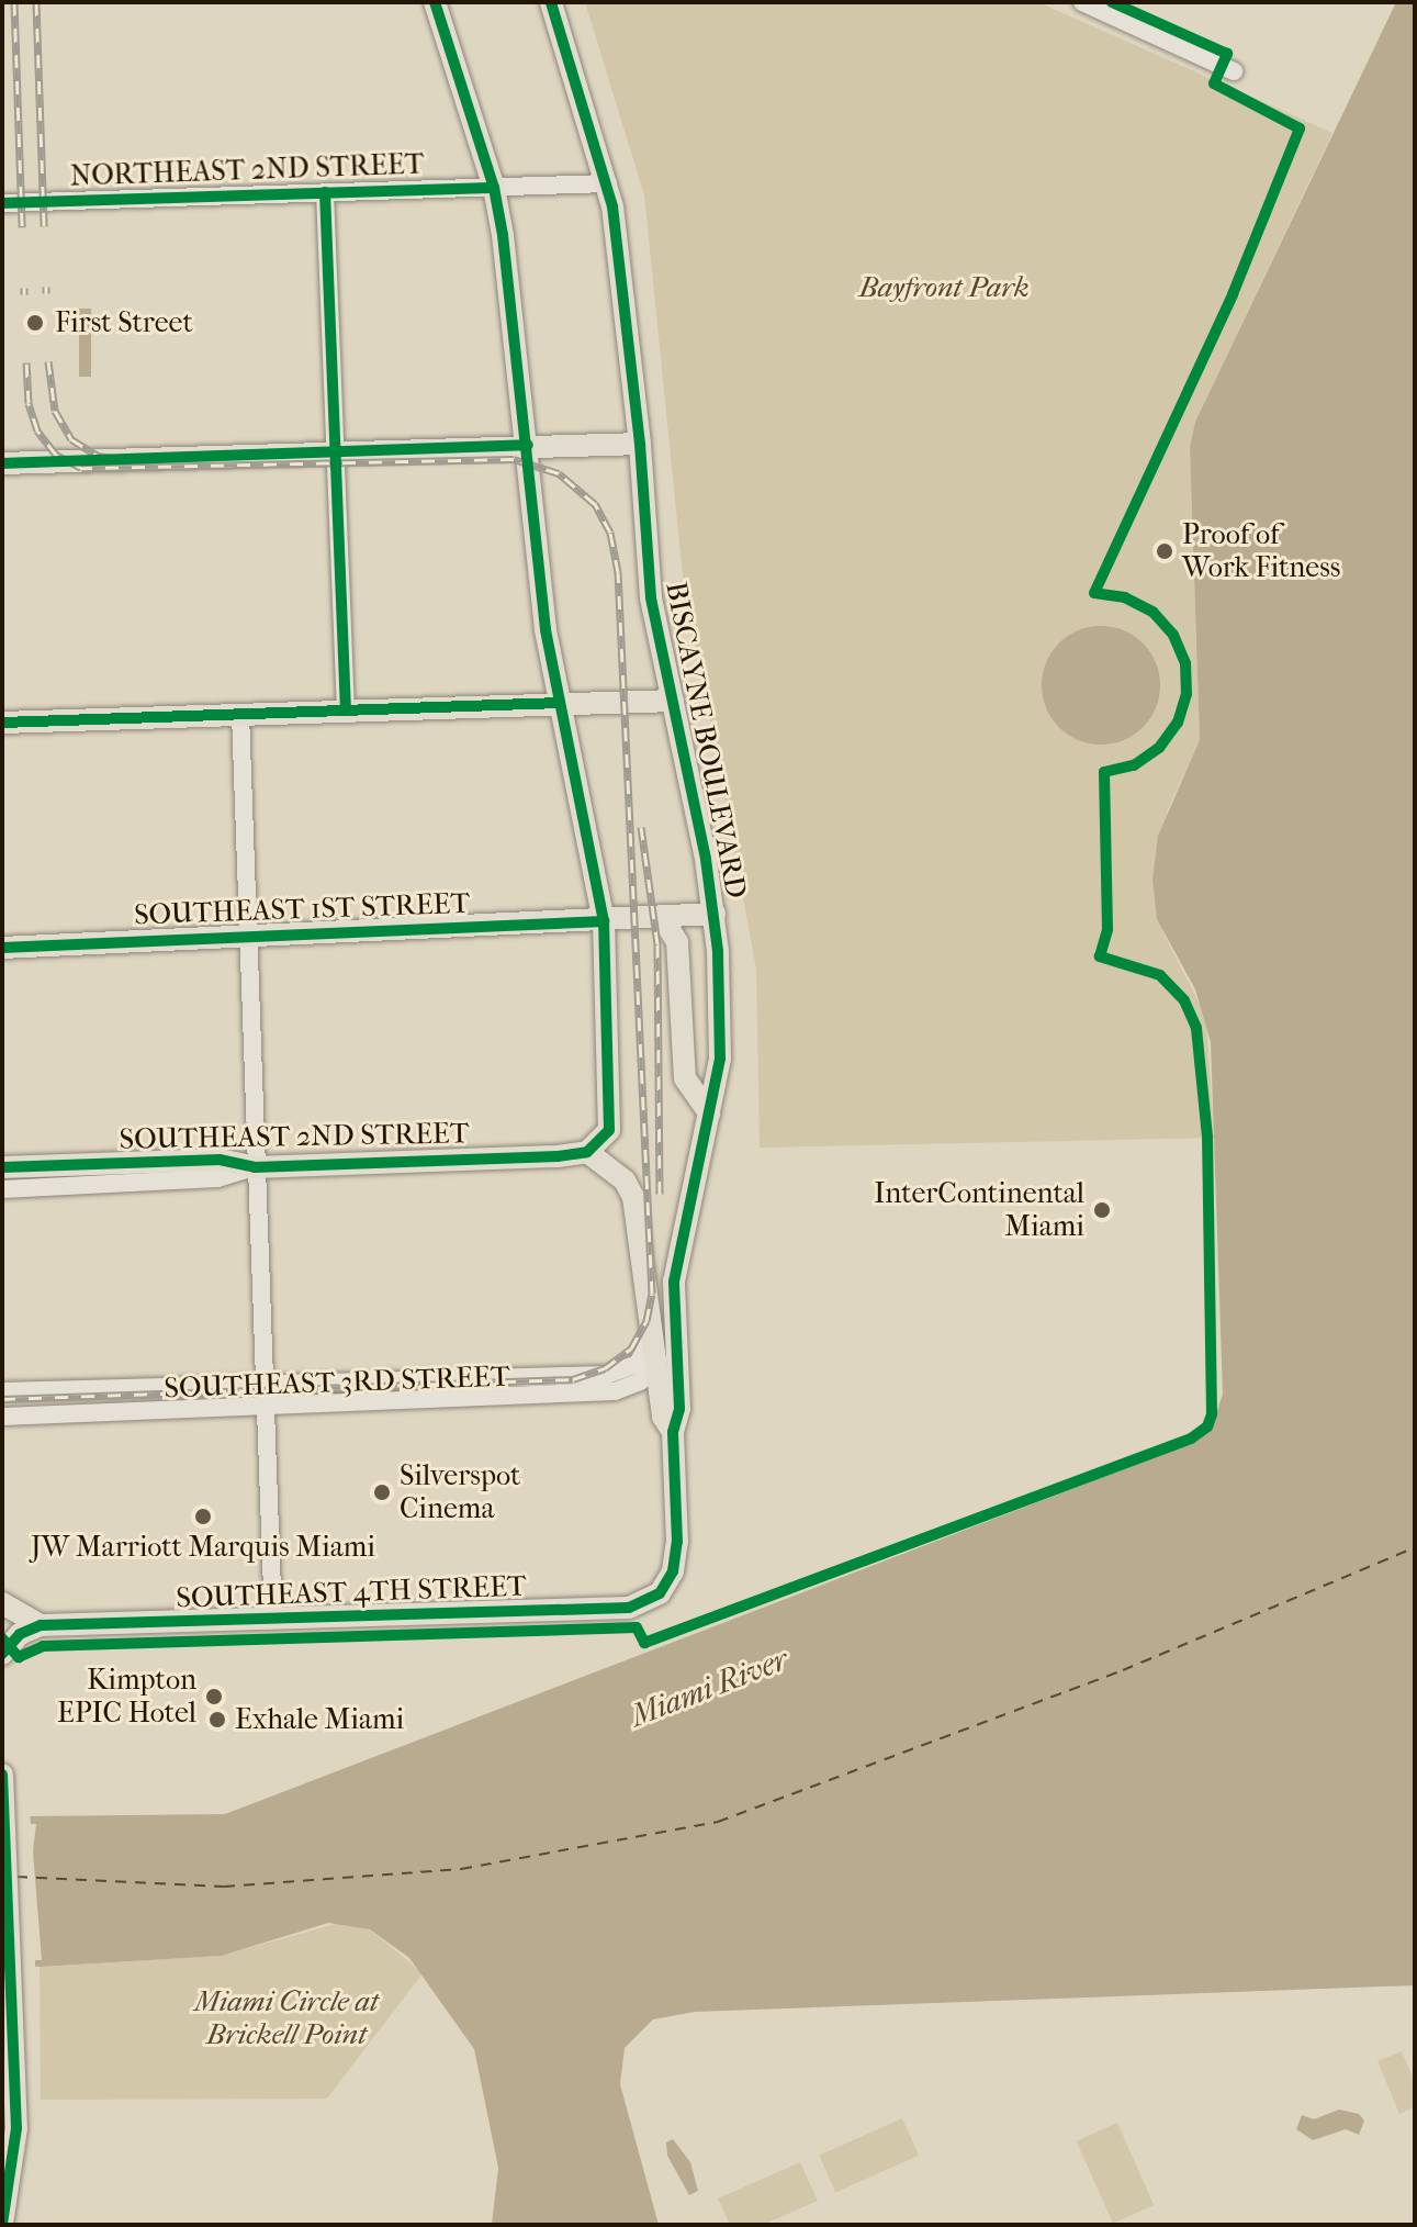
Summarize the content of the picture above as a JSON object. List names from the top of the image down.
{
  "streets": {
    "main road": [
      "BISCAYNE BOULEVARD",
      "SOUTHEAST 1ST STREET",
      "SOUTHEAST 2ND STREET",
      "SOUTHEAST 4TH STREET"
    ],
    "street": ["NORTHEAST 2ND STREET", "SOUTHEAST 3RD STREET"]
  },
  "crossings": [
    ["NORTHEAST 2ND STREET", "BISCAYNE BOULEVARD"],
    ["BISCAYNE BOULEVARD", "SOUTHEAST 1ST STREET"],
    ["BISCAYNE BOULEVARD", "SOUTHEAST 4TH STREET"]
  ],
  "water": ["Miami River"],
  "parks": ["Bayfront Park", "Miami Circle at Brickell Point"],
  "places": [
    "First Street",
    "Proof of Work Fitness",
    "InterContinental Miami",
    "Silverspot Cinema",
    "JW Marriott Marquis Miami",
    "Kimpton EPIC Hotel",
    "Exhale Miami"
  ]
}
